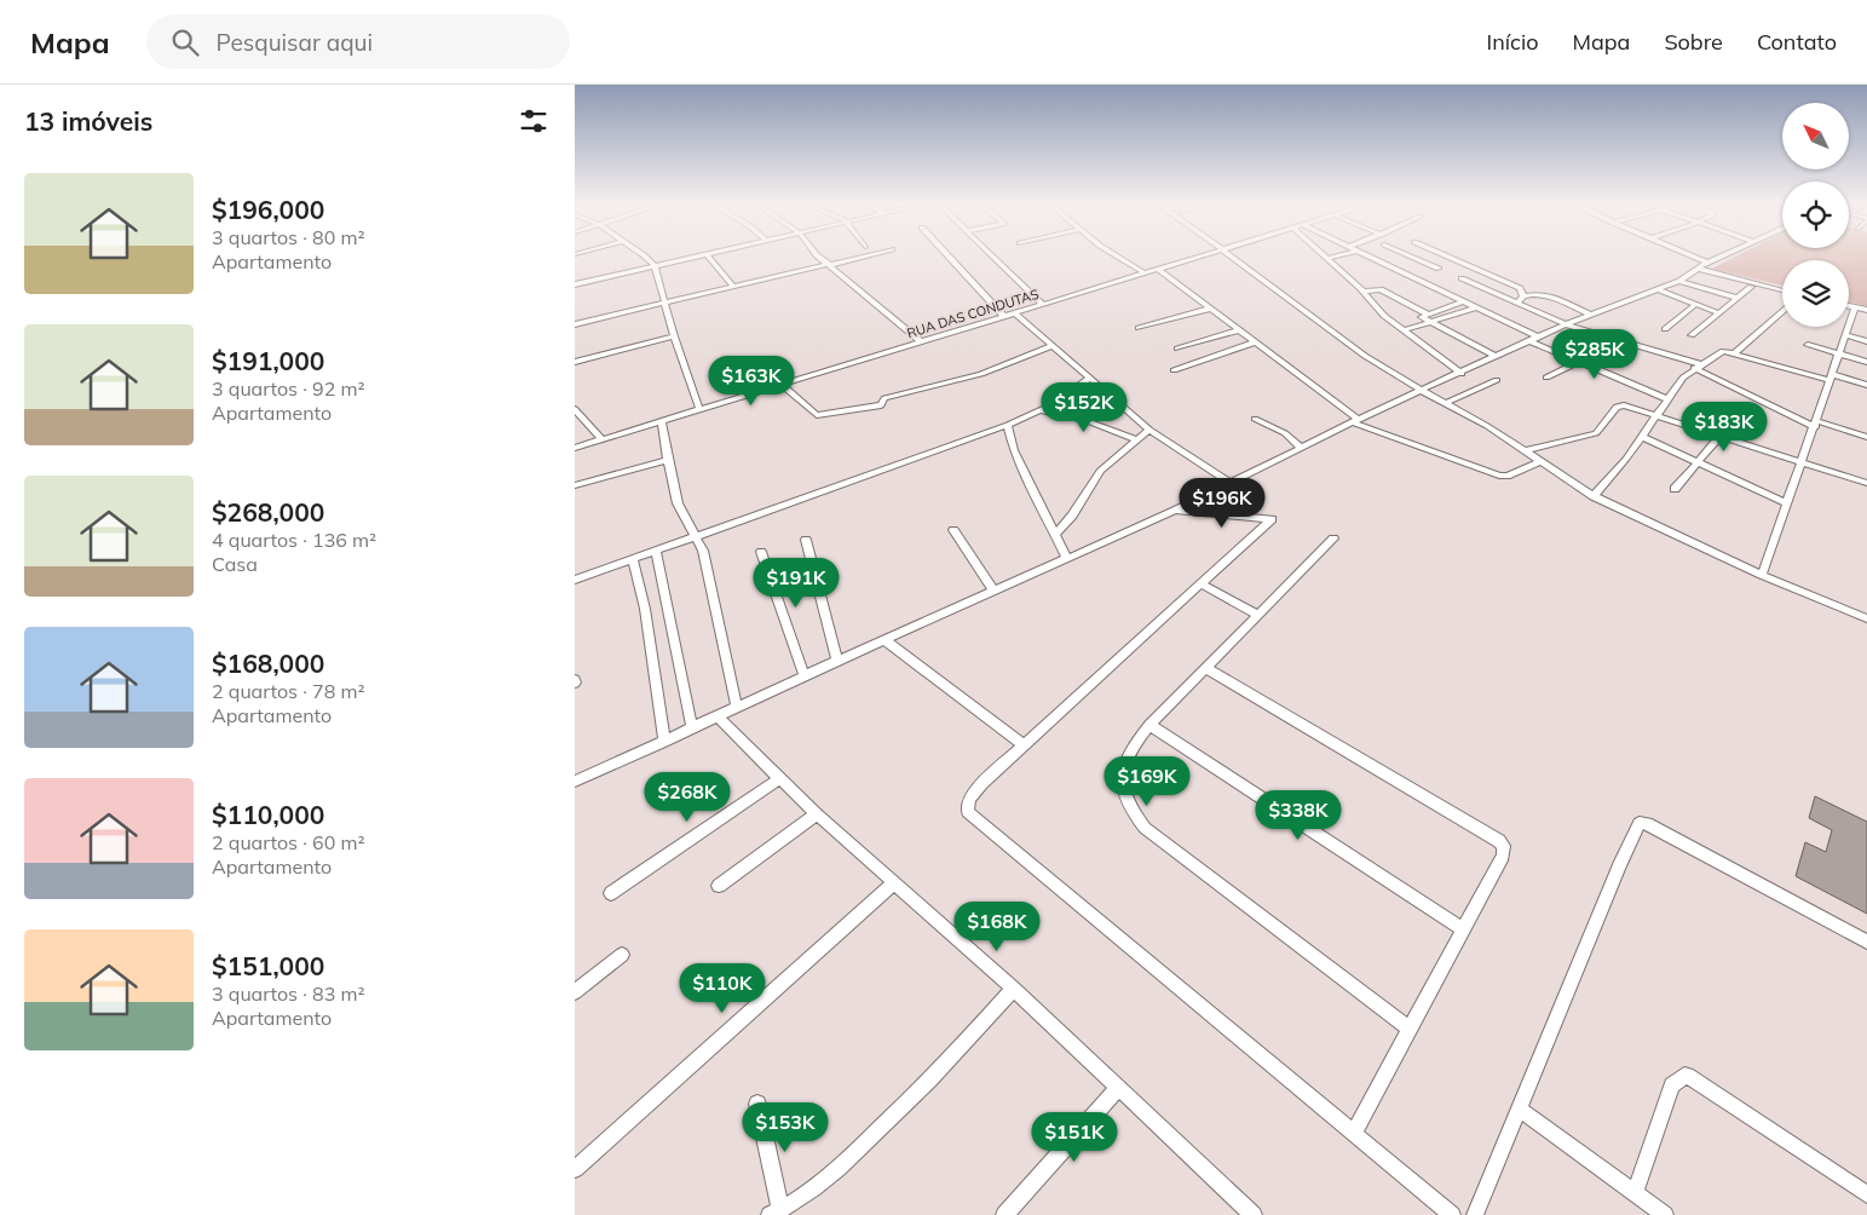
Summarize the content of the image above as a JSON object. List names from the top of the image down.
{
  "streets": {
    "street": ["RUA DAS CONDUTAS"]
  },
  "north": "top left",
  "page": {
    "header": "Mapa",
    "search": "Pesquisar aqui",
    "nav": [
      "Início",
      "Mapa",
      "Sobre",
      "Contato"
    ],
    "heading": "13 imóveis",
    "list": [
      {
        "name": "$196,000",
        "note": "3 quartos · 80 m² · Apartamento"
      },
      {
        "name": "$191,000",
        "note": "3 quartos · 92 m² · Apartamento"
      },
      {
        "name": "$268,000",
        "note": "4 quartos · 136 m² · Casa"
      },
      {
        "name": "$168,000",
        "note": "2 quartos · 78 m² · Apartamento"
      },
      {
        "name": "$110,000",
        "note": "2 quartos · 60 m² · Apartamento"
      },
      {
        "name": "$151,000",
        "note": "3 quartos · 83 m² · Apartamento"
      }
    ],
    "price": [
      "$285K",
      "$163K",
      "$152K",
      "$183K",
      "$196K",
      "$191K",
      "$169K",
      "$268K",
      "$338K",
      "$168K",
      "$110K",
      "$153K",
      "$151K"
    ]
  }
}
